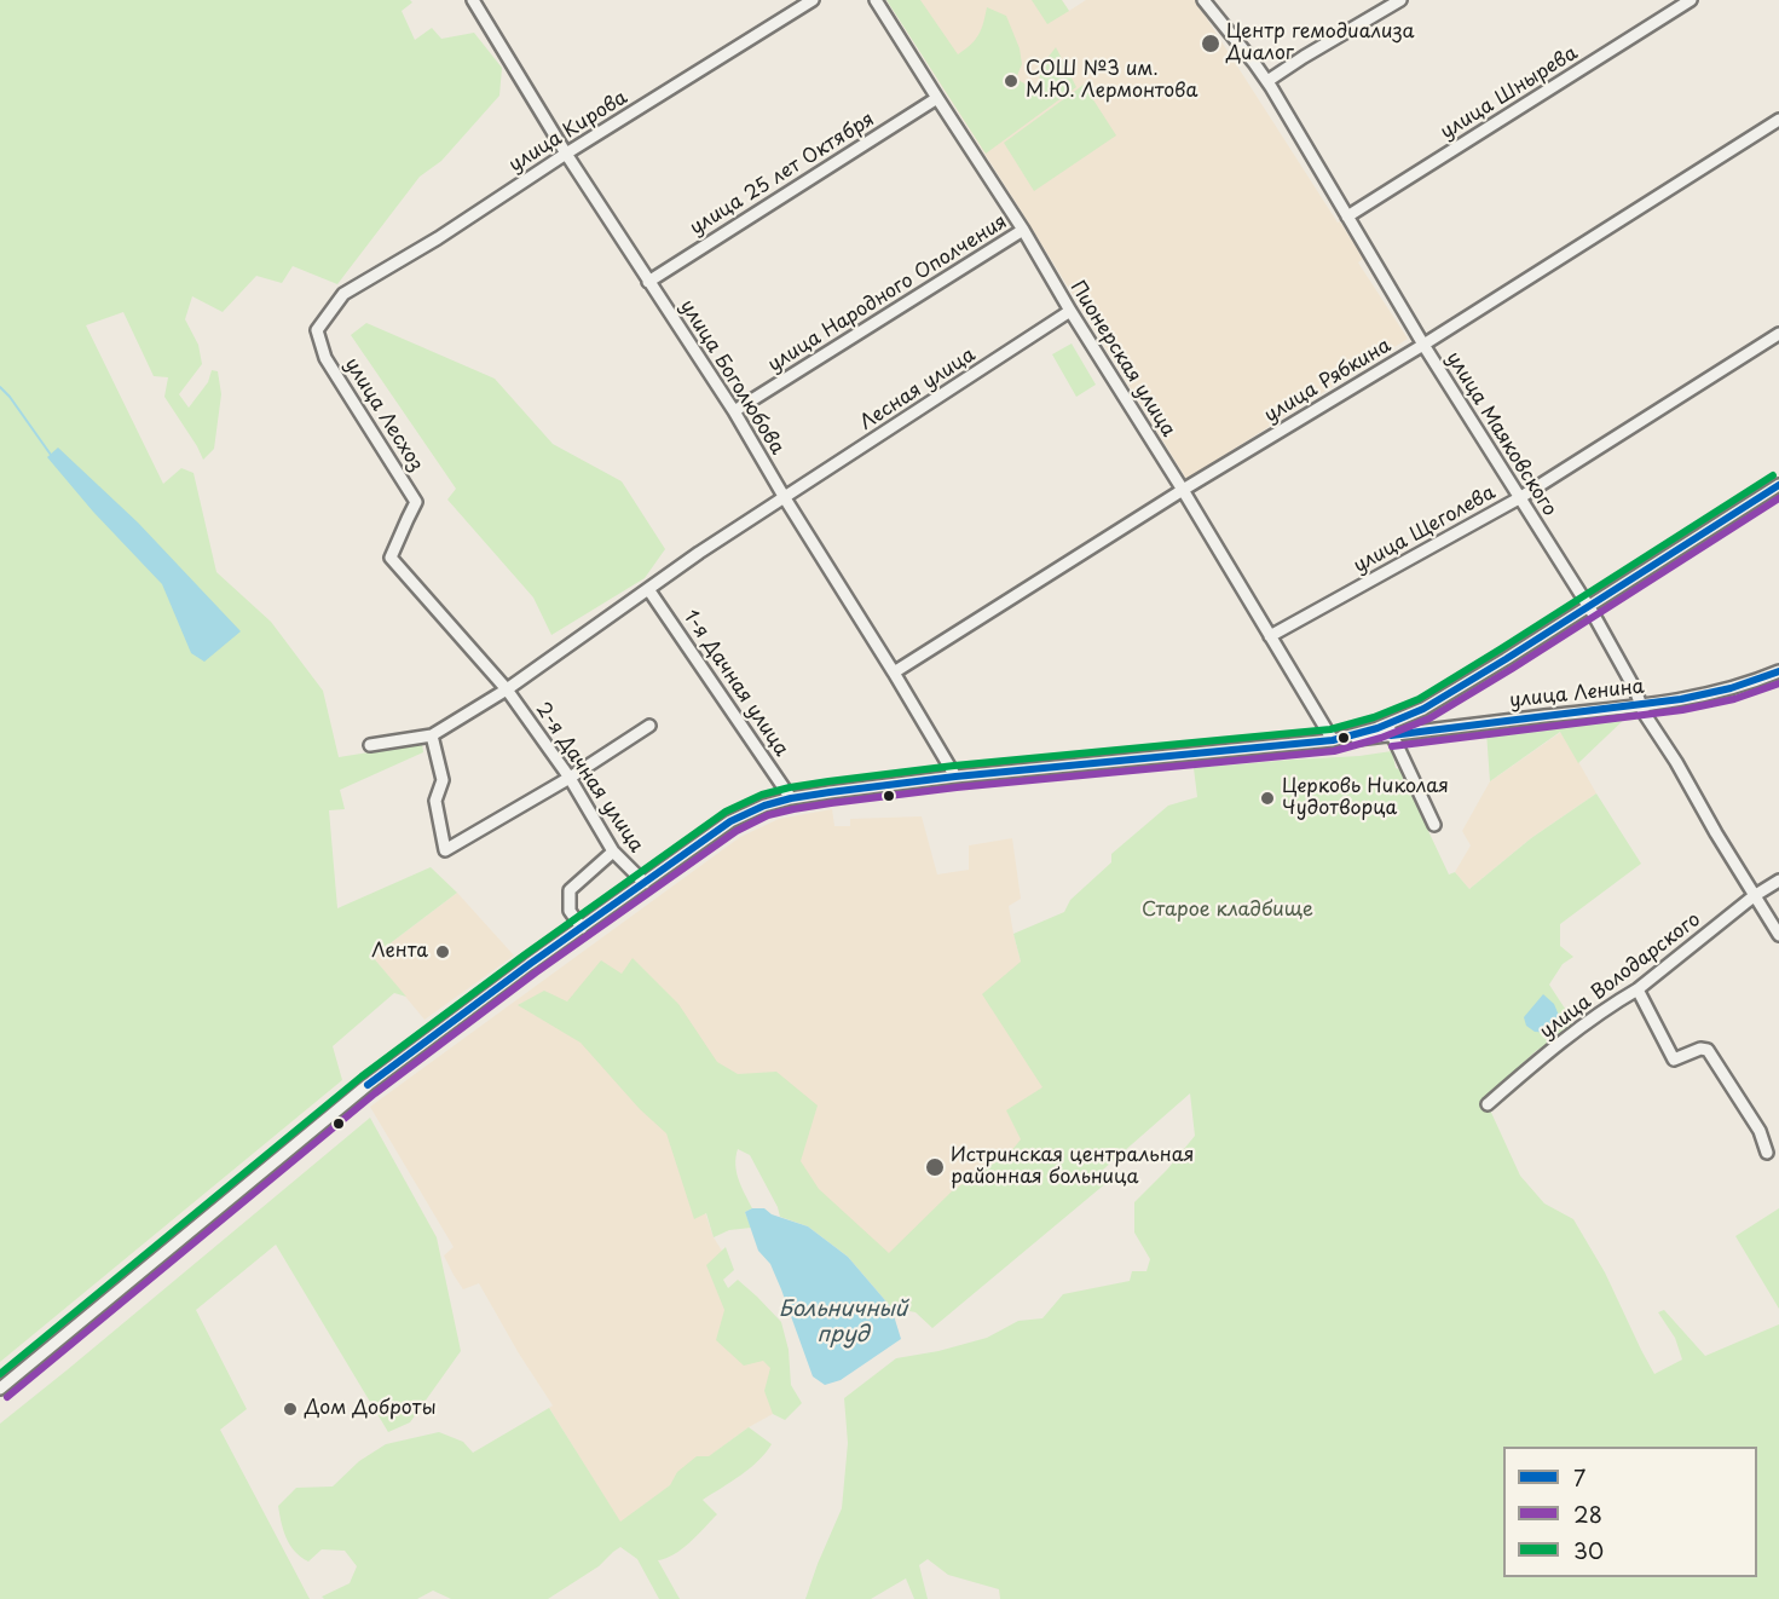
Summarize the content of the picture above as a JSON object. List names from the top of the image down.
{
  "streets": {
    "street": [
      "улица Шнырева",
      "улица Кирова",
      "улица 25 лет Октября",
      "улица Народного Ополчения",
      "Пионерская улица",
      "улица Боголюбова",
      "улица Рябкина",
      "Лесная улица",
      "улица Лесхоз",
      "улица Маяковского",
      "улица Щеголева",
      "1-я Дачная улица",
      "улица Ленина",
      "2-я Дачная улица",
      "улица Володарского"
    ]
  },
  "crossings": [
    ["улица Шнырева", "улица Маяковского"],
    ["улица Кирова", "улица Боголюбова"],
    ["улица Кирова", "улица Лесхоз"],
    ["улица 25 лет Октября", "Пионерская улица"],
    ["улица 25 лет Октября", "улица Боголюбова"],
    ["улица Народного Ополчения", "Пионерская улица"],
    ["улица Народного Ополчения", "улица Боголюбова"],
    ["Пионерская улица", "улица Рябкина"],
    ["Пионерская улица", "Лесная улица"],
    ["Пионерская улица", "улица Щеголева"],
    ["Пионерская улица", "улица Ленина"],
    ["улица Боголюбова", "улица Рябкина"],
    ["улица Боголюбова", "Лесная улица"],
    ["улица Боголюбова", "улица Ленина"],
    ["улица Рябкина", "улица Маяковского"],
    ["Лесная улица", "улица Лесхоз"],
    ["Лесная улица", "1-я Дачная улица"],
    ["Лесная улица", "2-я Дачная улица"],
    ["улица Лесхоз", "2-я Дачная улица"],
    ["улица Маяковского", "улица Щеголева"],
    ["улица Маяковского", "улица Ленина"],
    ["улица Маяковского", "улица Володарского"],
    ["1-я Дачная улица", "улица Ленина"],
    ["улица Ленина", "2-я Дачная улица"]
  ],
  "water": ["Больничный пруд"],
  "parks": ["Старое кладбище"],
  "places": [
    "Центр гемодиализа Диалог",
    "СОШ №3 им. М.Ю. Лермонтова",
    "Церковь Николая Чудотворца",
    "Лента",
    "Истринская центральная районная больница",
    "Дом Доброты"
  ],
  "lines": ["transit line 30", "transit line 7", "transit line 28"],
  "legend": ["7", "28", "30"]
}
